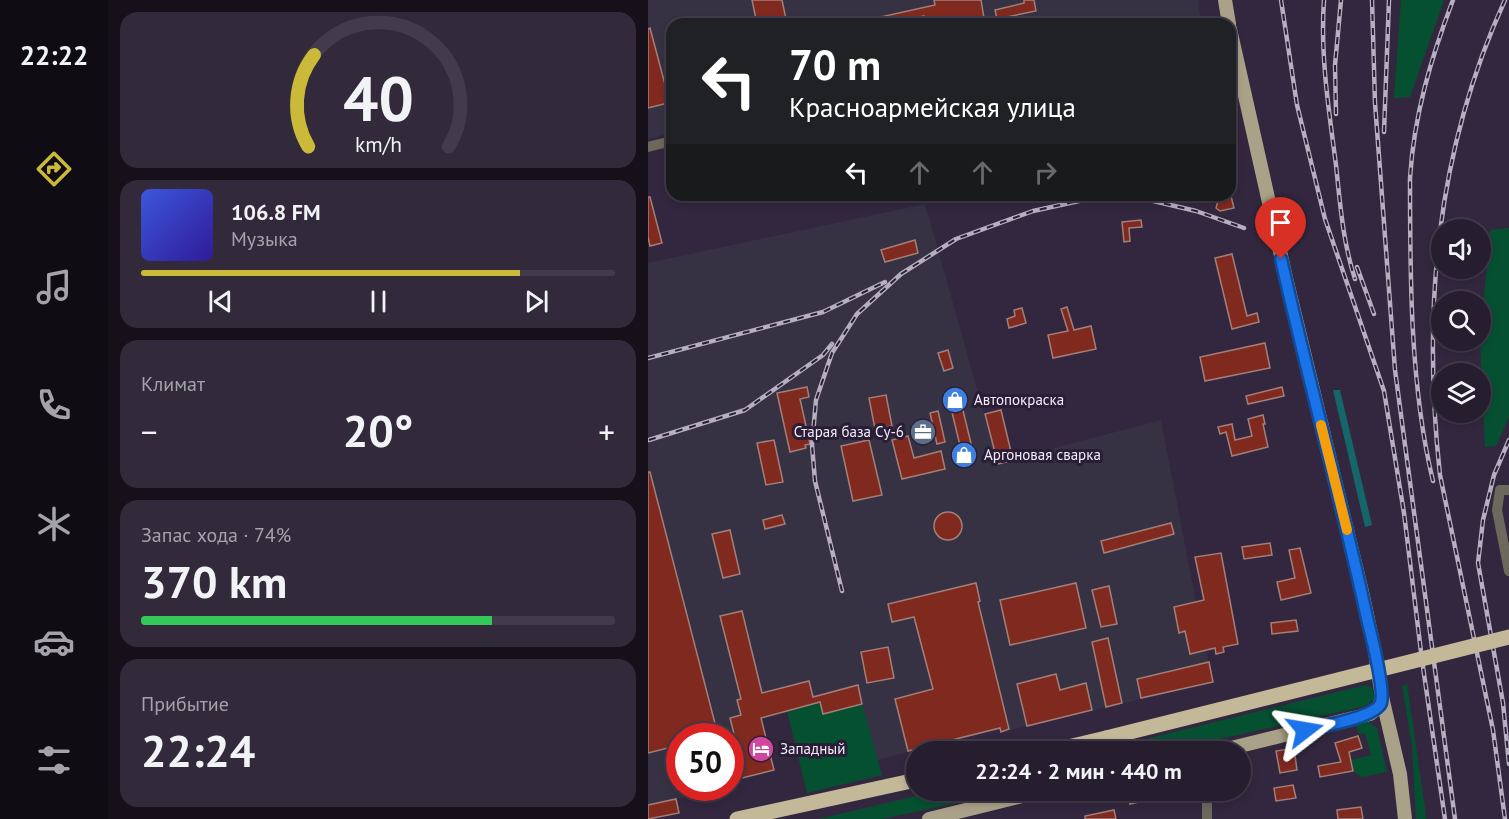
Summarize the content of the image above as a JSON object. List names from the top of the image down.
{
  "places": {
    "shop": ["Автопокраска", "Аргоновая сварка"],
    "office": ["Старая база Су-6"],
    "hotel": ["Западный"]
  },
  "page": {
    "tabs": "22:22",
    "turn": ["70 m", "Красноармейская улица"],
    "song": ["106.8 FM", "Музыка"],
    "tile": [
      "Климат",
      ["Запас хода · 74%", "370 km"],
      ["Прибытие", "22:24"]
    ],
    "heat": ["−", "20°", "+"],
    "limit": "50",
    "trip": "22:24 · 2 мин · 440 m",
    "gauge": ["40", "km/h"]
  }
}
